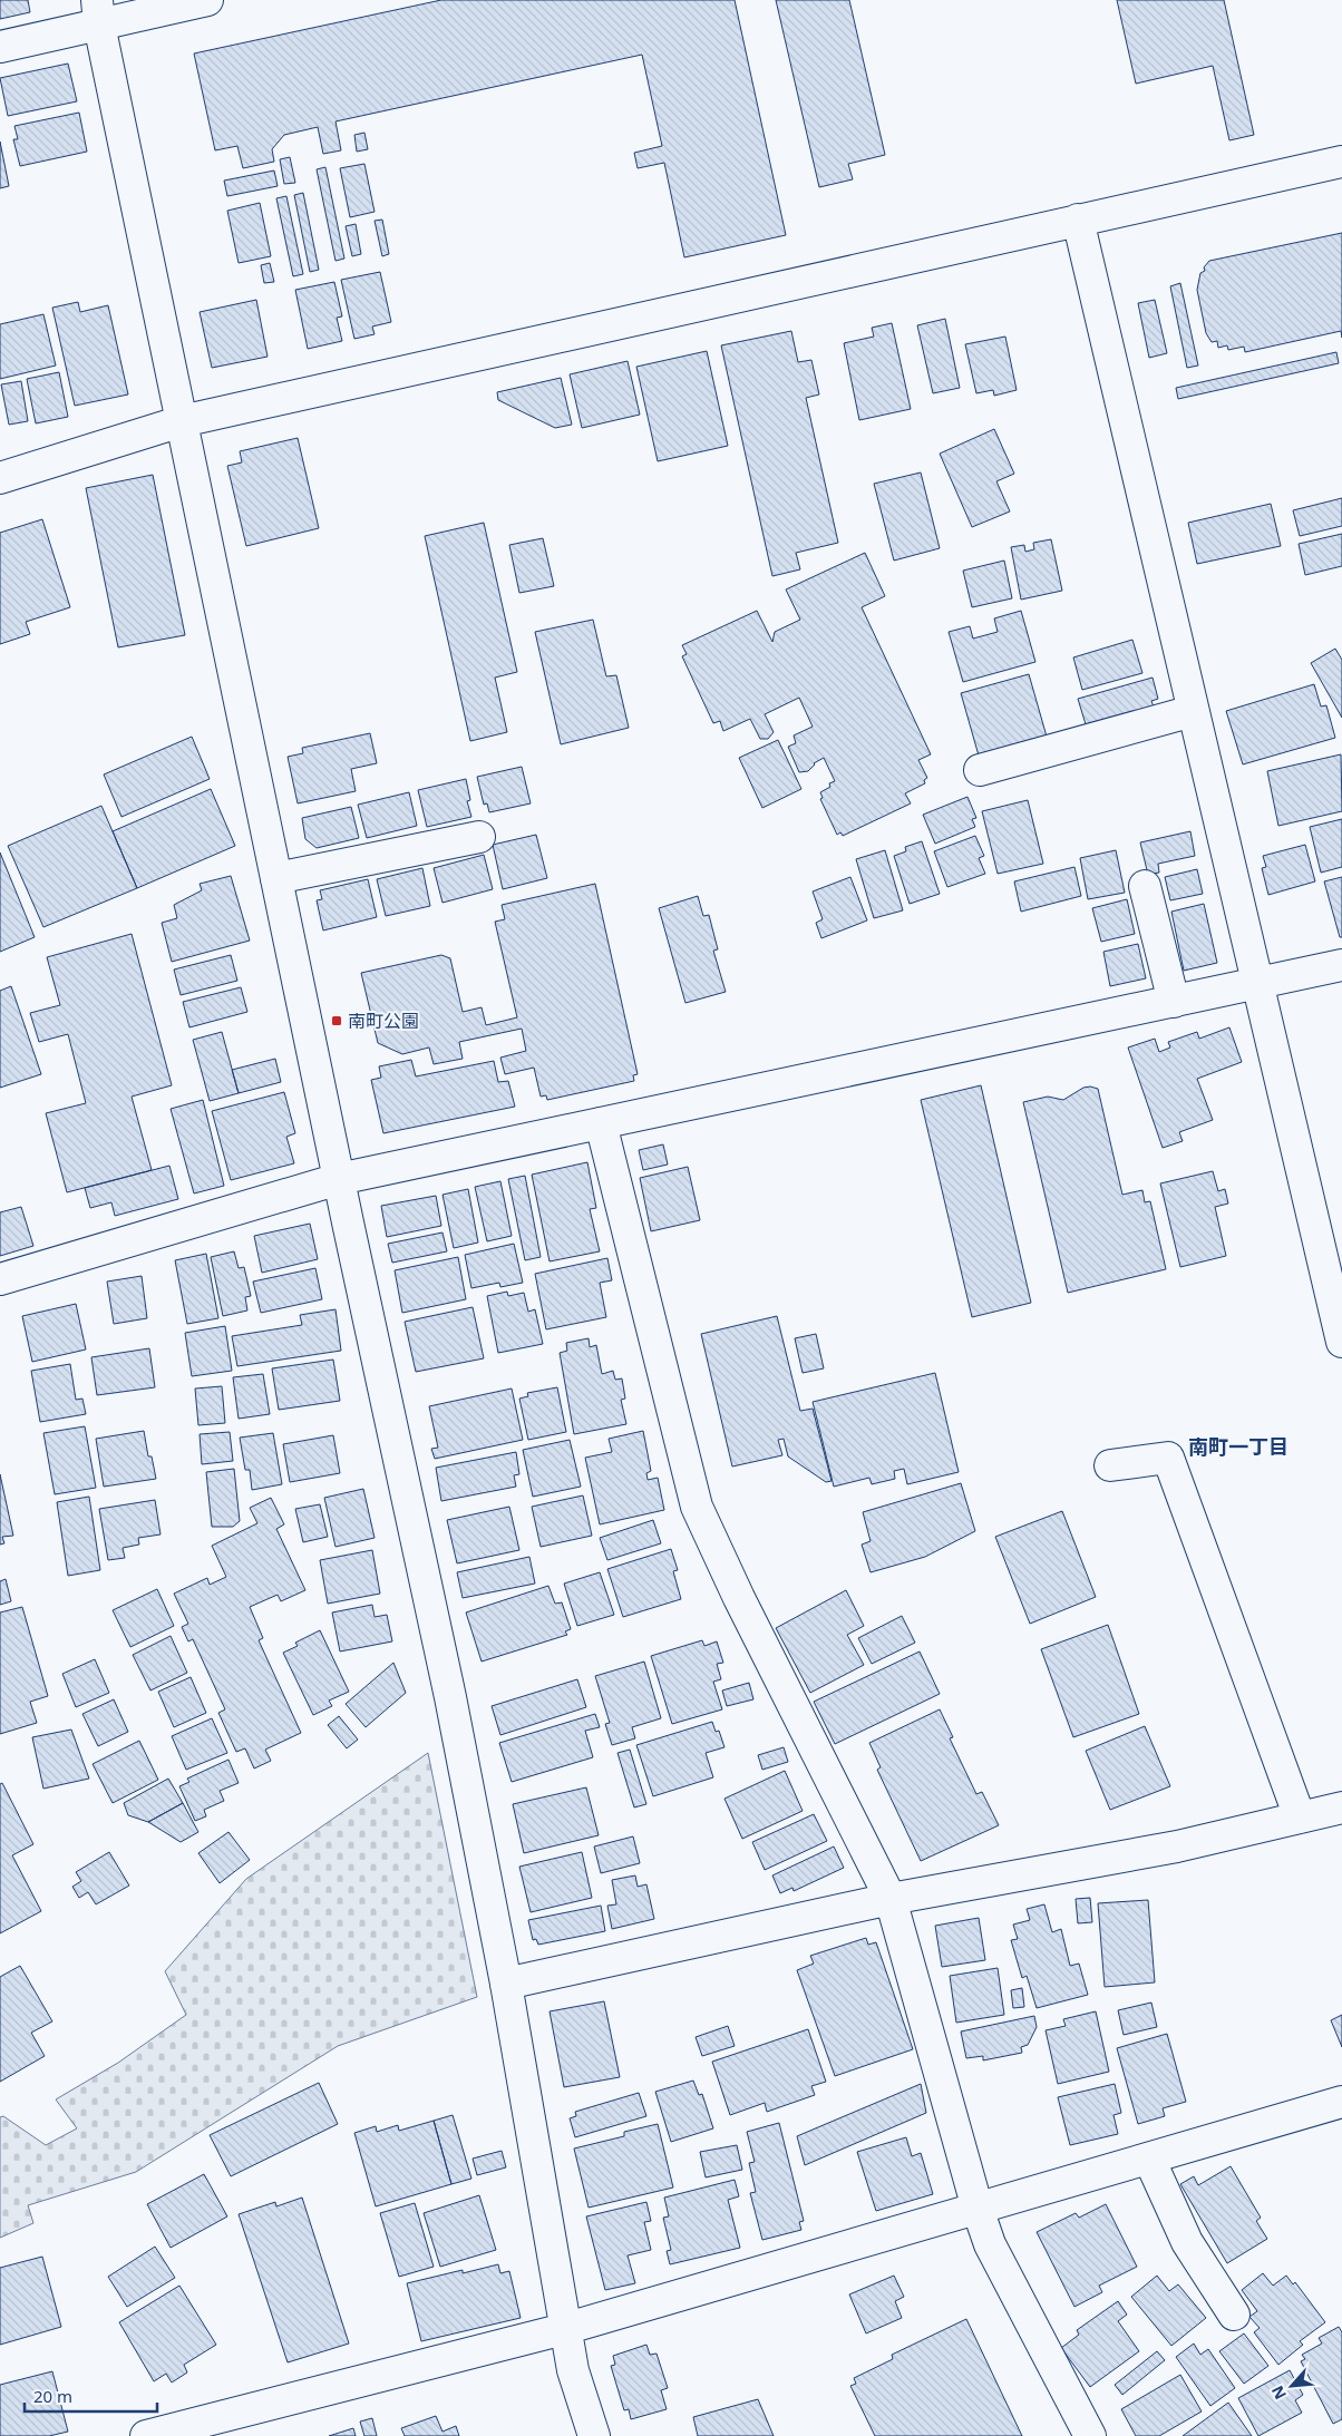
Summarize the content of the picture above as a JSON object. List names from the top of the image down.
{
  "districts": ["南町一丁目"],
  "places": {
    "transit": ["南町公園"]
  },
  "scale_bar": "20 m",
  "north": "bottom left"
}
